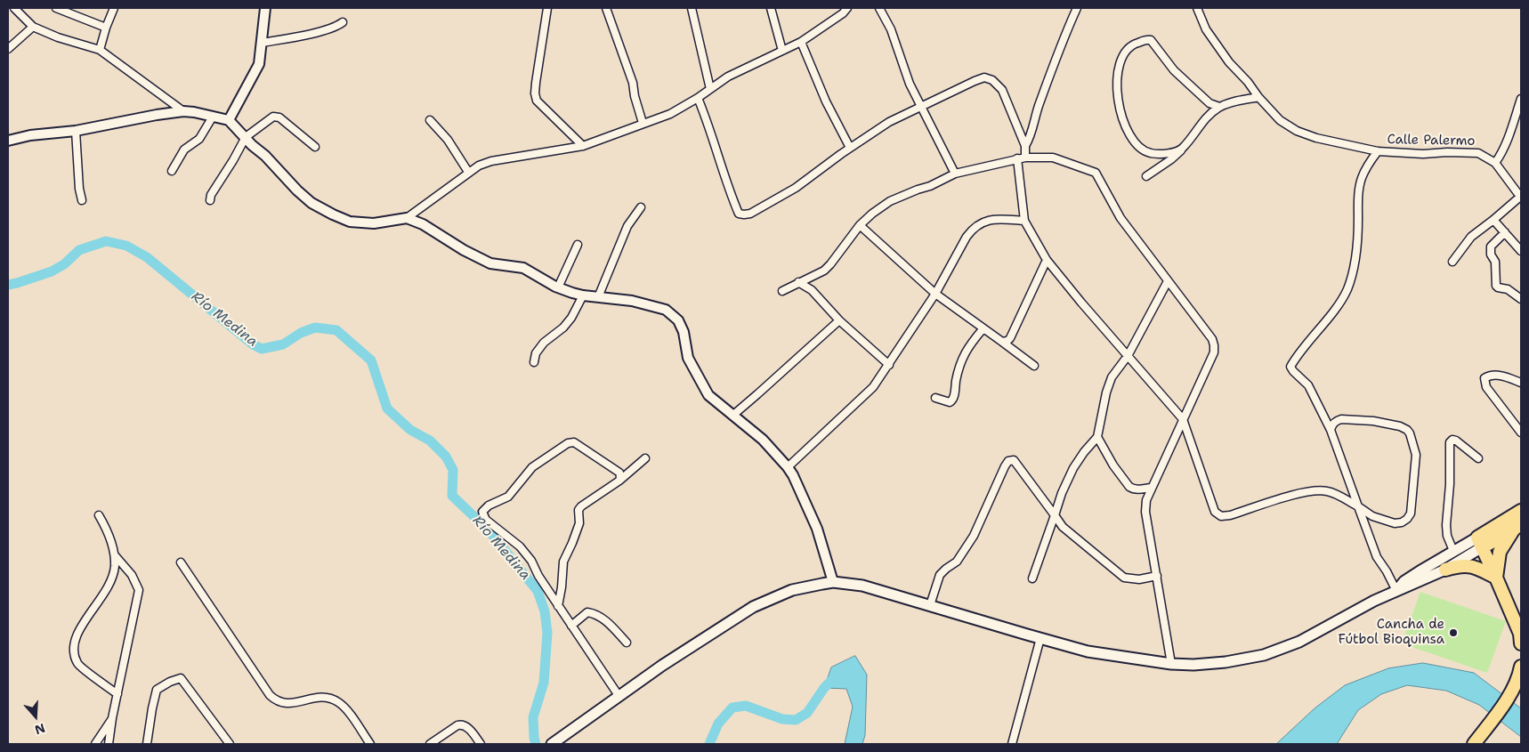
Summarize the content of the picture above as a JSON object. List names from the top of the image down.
{
  "streets": {
    "street": ["Calle Palermo"]
  },
  "water": ["Río Medina"],
  "places": ["Cancha de Fútbol Bioquinsa"],
  "north": "bottom"
}
